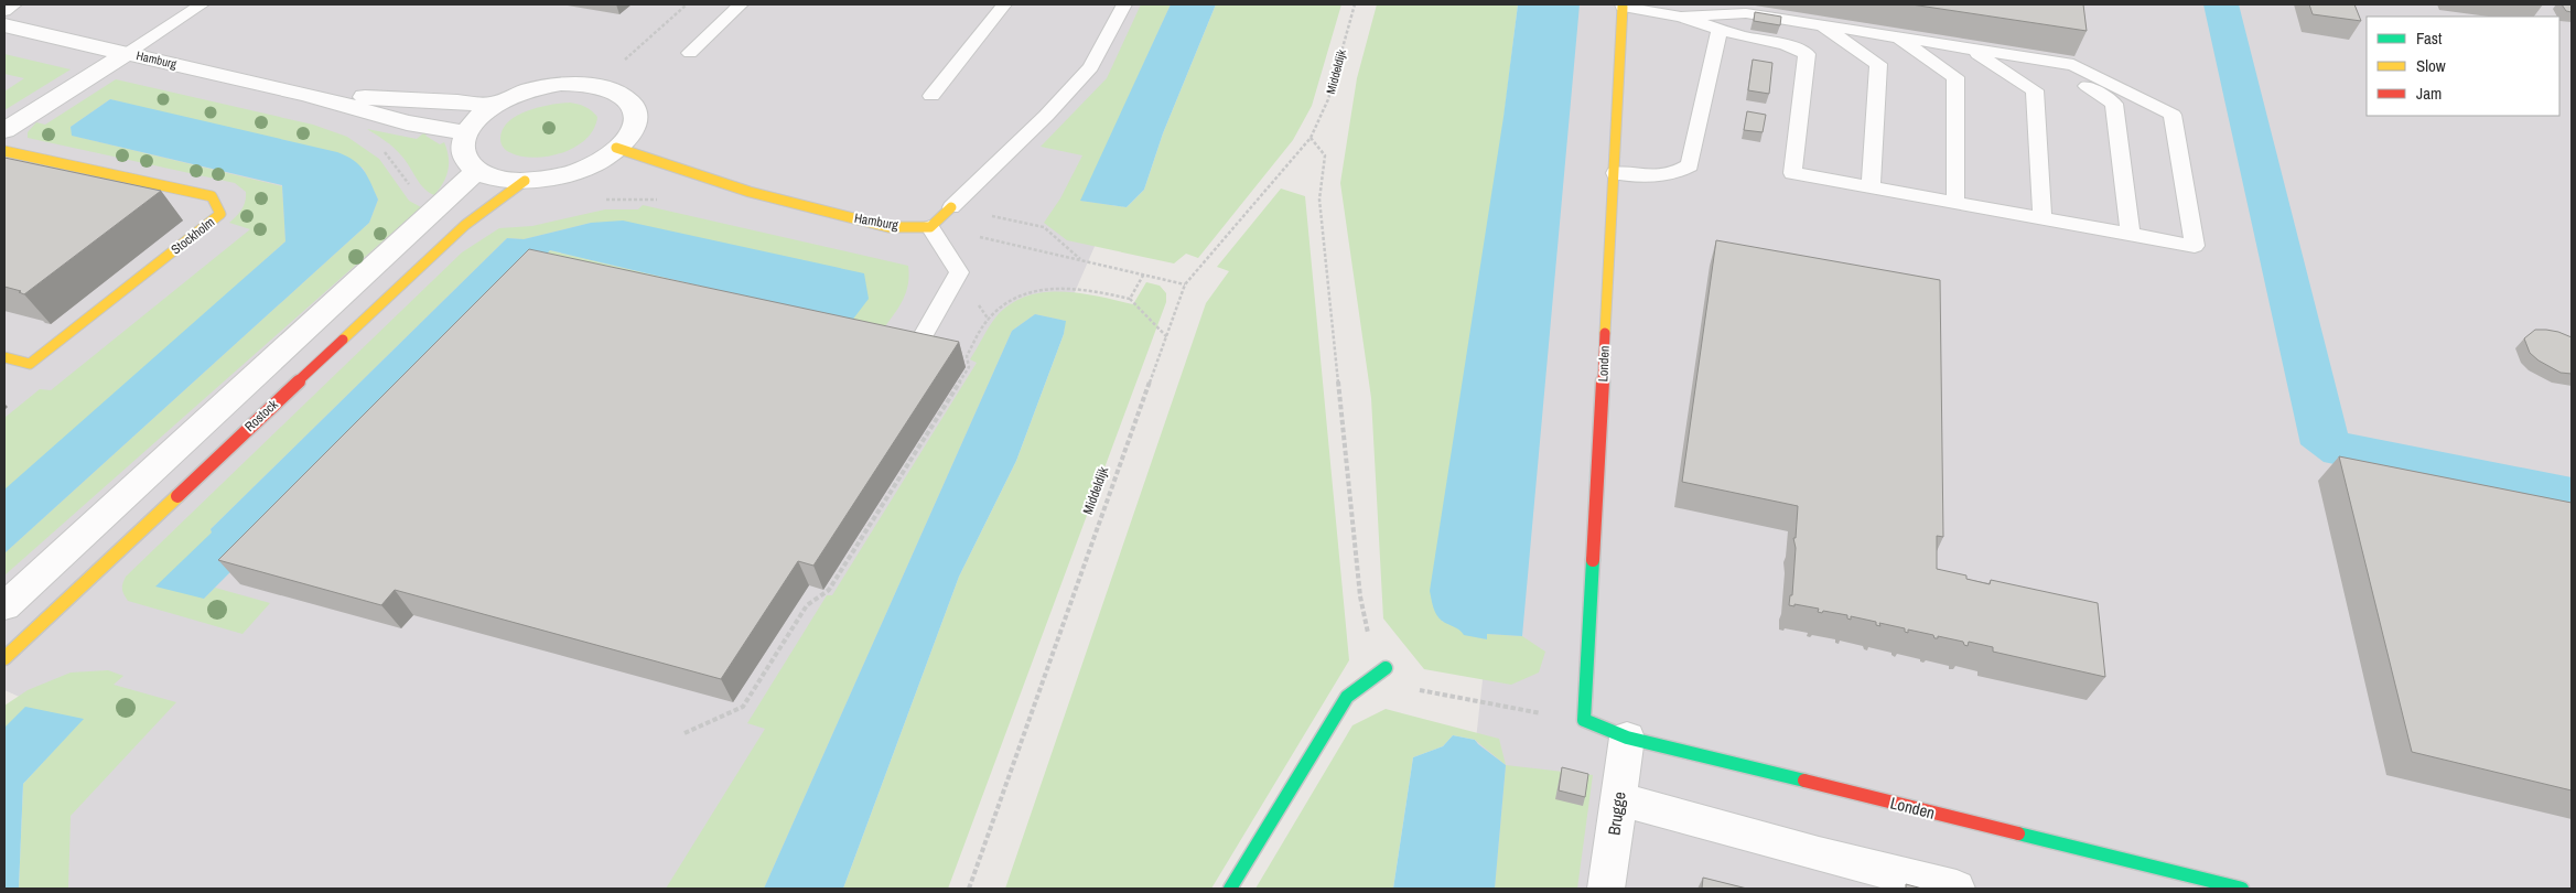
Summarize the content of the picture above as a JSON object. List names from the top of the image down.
{
  "streets": {
    "street": [
      "Hamburg",
      "Stockholm",
      "Londen",
      "Rostock",
      "Brugge"
    ],
    "path": ["Middeldijk"]
  },
  "crossings": [
    ["Londen", "Brugge"]
  ],
  "legend": ["Fast", "Slow", "Jam"]
}
